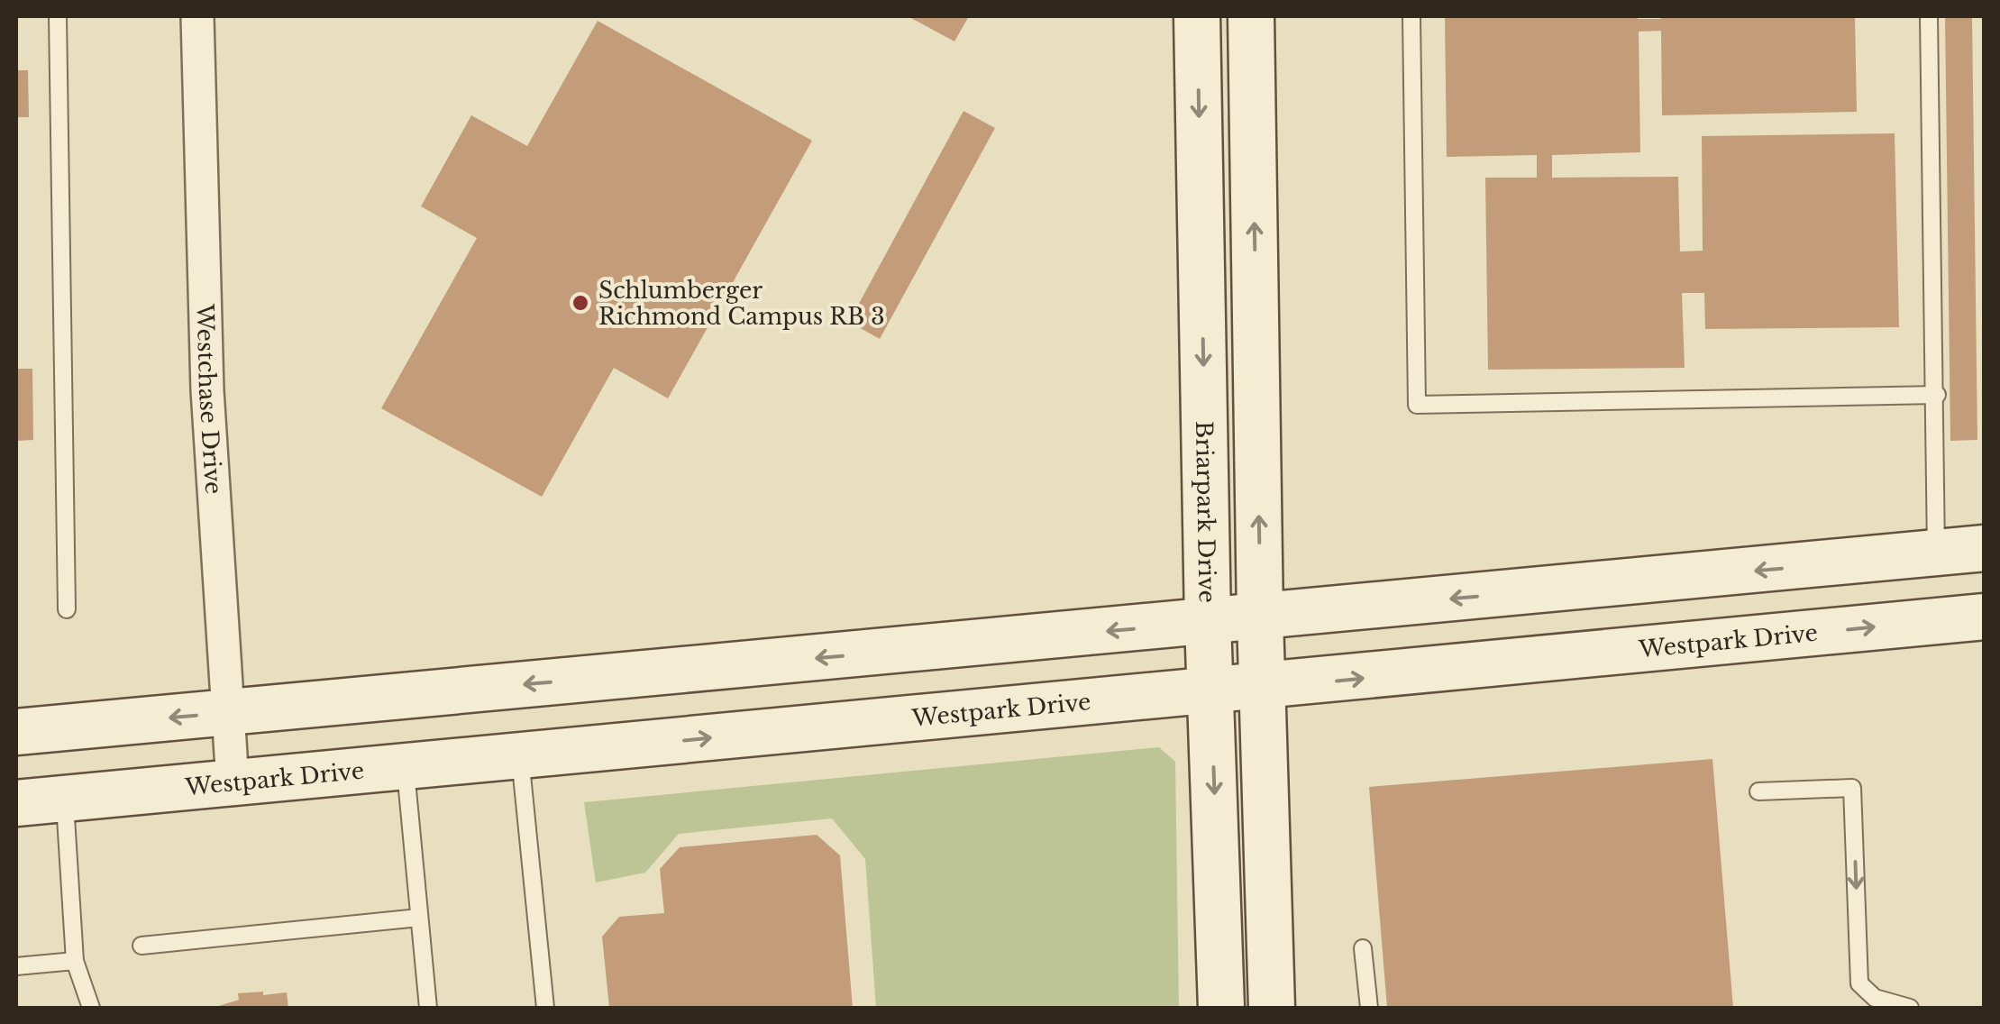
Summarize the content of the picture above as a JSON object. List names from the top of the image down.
{
  "streets": {
    "main road": ["Briarpark Drive", "Westpark Drive"],
    "street": ["Westchase Drive"]
  },
  "crossings": [
    ["Westchase Drive", "Westpark Drive"],
    ["Briarpark Drive", "Westpark Drive"]
  ],
  "places": ["Schlumberger Richmond Campus RB 3"]
}
